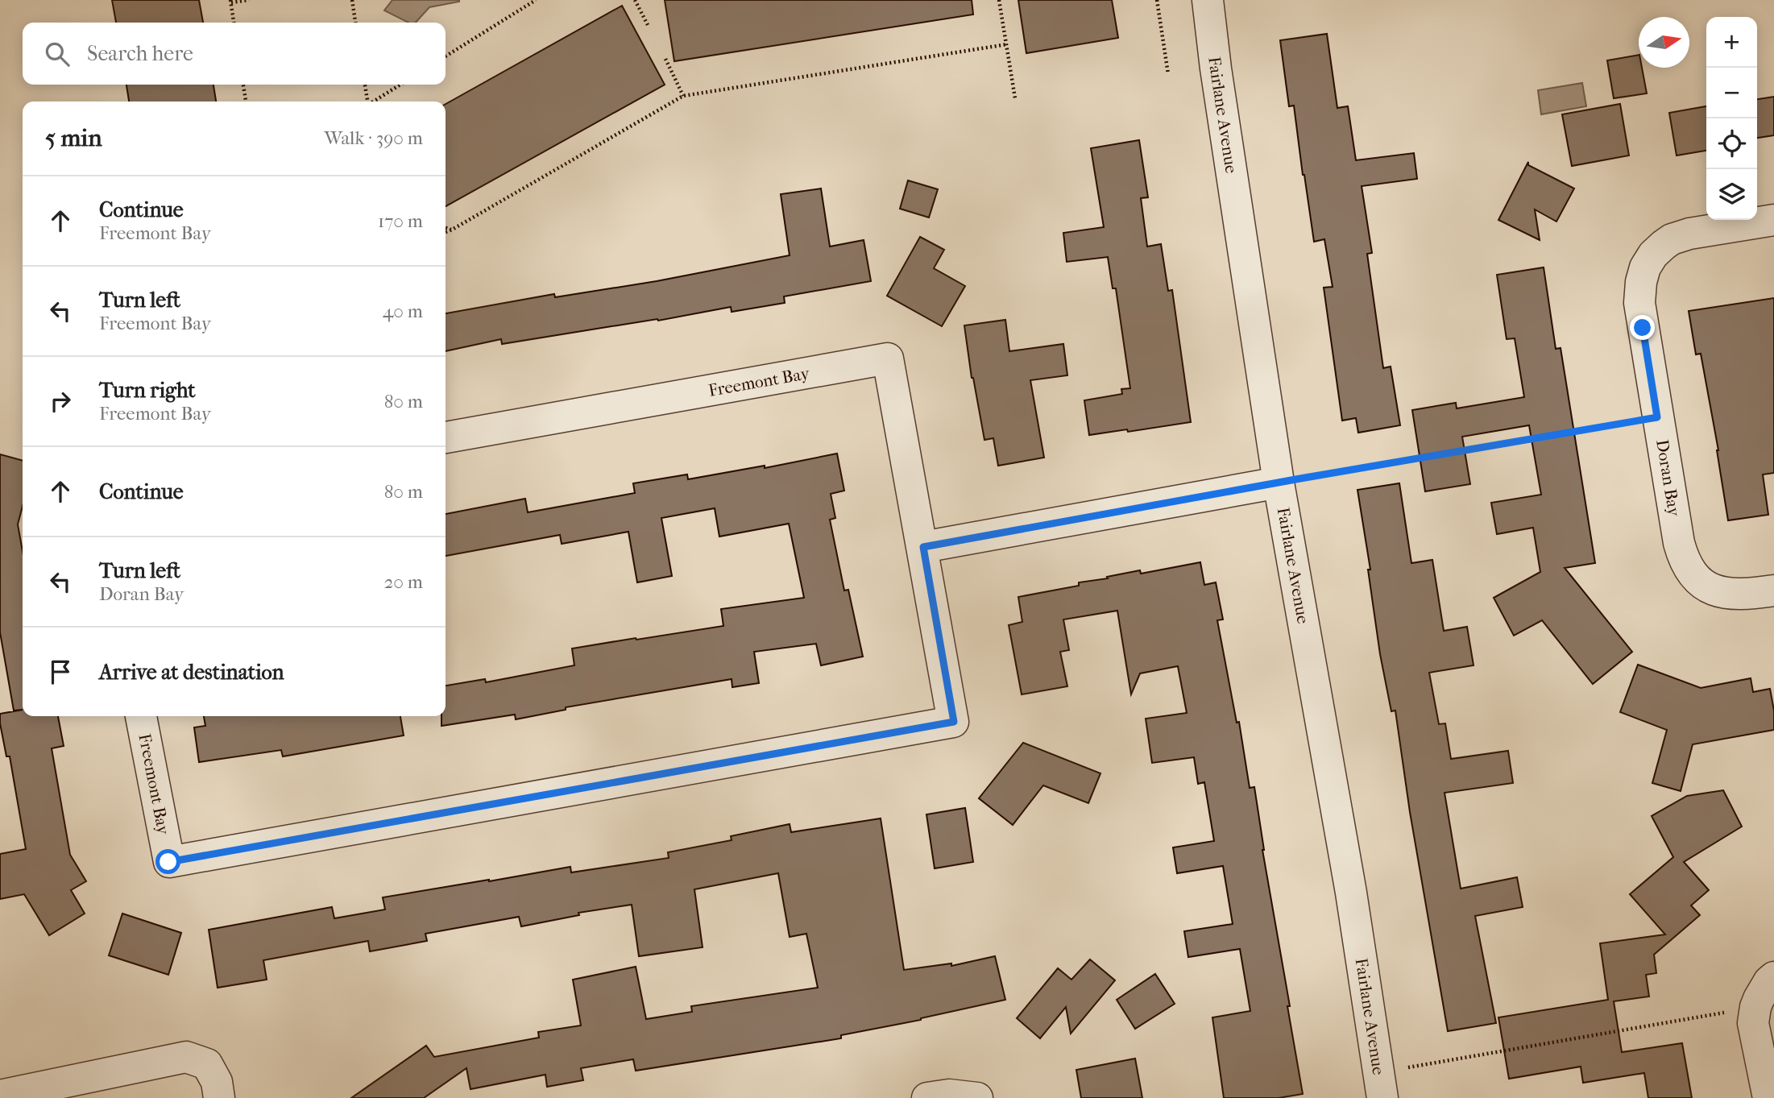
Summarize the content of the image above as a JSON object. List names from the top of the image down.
{
  "streets": {
    "street": ["Fairlane Avenue", "Freemont Bay", "Doran Bay"]
  },
  "north": "right",
  "page": {
    "map_buttons": ["+", "−"],
    "search": "Search here",
    "heading": ["5 min", "Walk · 390 m"],
    "list": [
      ["Continue", "Freemont Bay", "170 m"],
      ["Turn left", "Freemont Bay", "40 m"],
      ["Turn right", "Freemont Bay", "80 m"],
      ["Continue", "80 m"],
      ["Turn left", "Doran Bay", "20 m"],
      "Arrive at destination"
    ]
  }
}
